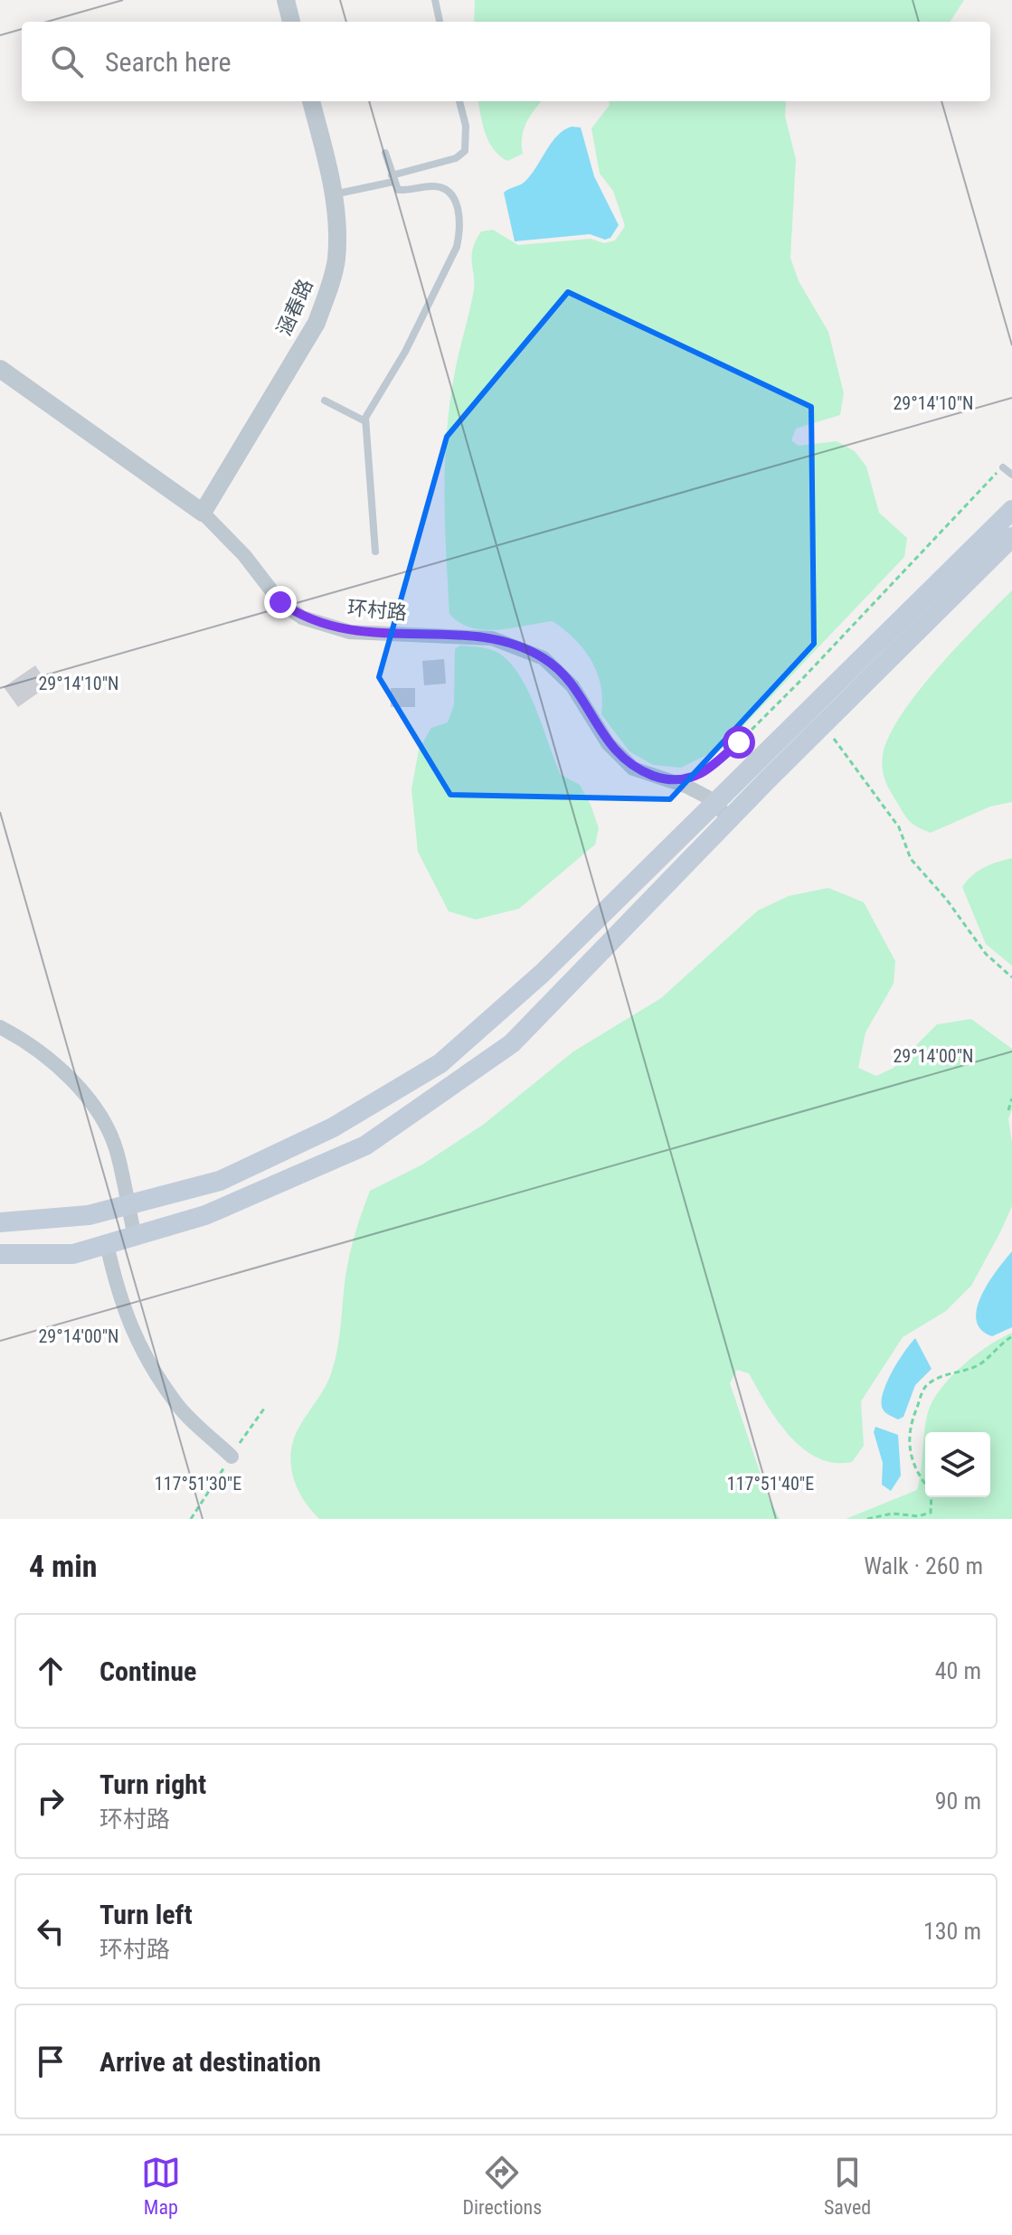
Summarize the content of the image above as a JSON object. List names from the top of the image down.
{
  "streets": {
    "street": ["涵春路", "环村路"]
  },
  "crossings": [
    ["涵春路", "环村路"]
  ],
  "page": {
    "search": "Search here",
    "heading": ["4 min", "Walk · 260 m"],
    "list": [
      ["Continue", "40 m"],
      ["Turn right", "环村路", "90 m"],
      ["Turn left", "环村路", "130 m"],
      "Arrive at destination"
    ],
    "nav": ["Map", "Directions", "Saved"]
  },
  "coordinates": [
    "29°14'10\"N",
    "29°14'00\"N",
    "117°51'30\"E",
    "117°51'40\"E"
  ]
}
